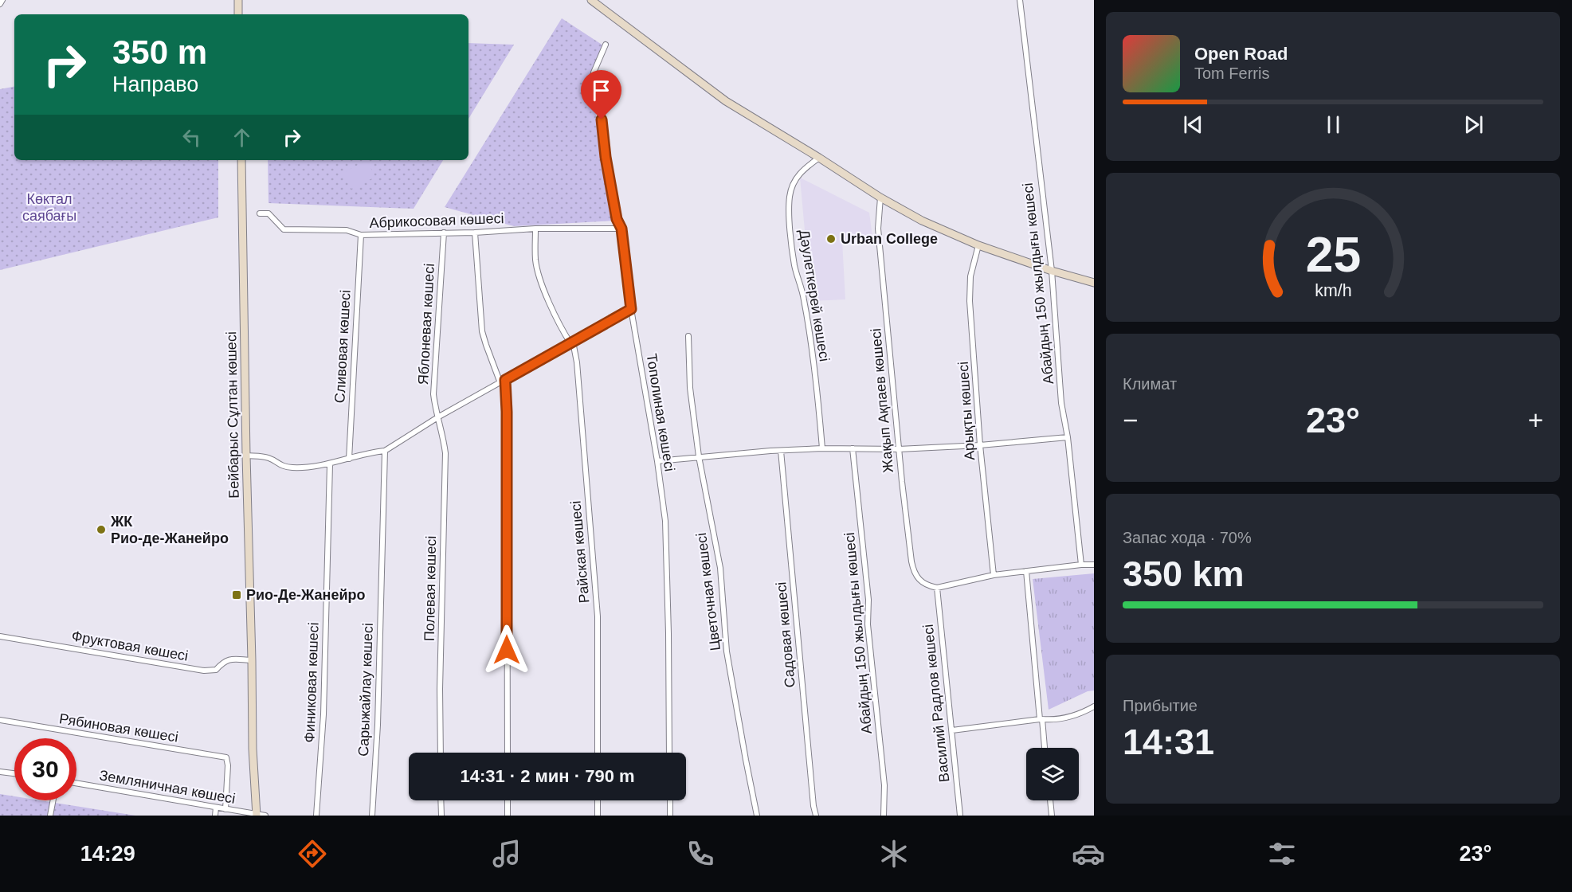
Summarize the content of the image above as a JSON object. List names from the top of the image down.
{
  "streets": {
    "street": [
      "Абрикосовая көшесі",
      "Абайдың 150 жылдығы көшесі",
      "Дәулеткерей көшесі",
      "Яблоневая көшесі",
      "Сливовая көшесі",
      "Жақып Ақпаев көшесі",
      "Арықты көшесі",
      "Тополиная көшесі",
      "Бейбарыс Сұлтан көшесі",
      "Райская көшесі",
      "Полевая көшесі",
      "Цветочная көшесі",
      "Садовая көшесі",
      "Фруктовая көшесі",
      "Финиковая көшесі",
      "Сарыжайлау көшесі",
      "Василий Радлов көшесі",
      "Рябиновая көшесі",
      "Земляничная көшесі"
    ]
  },
  "crossings": [
    ["Абрикосовая көшесі", "Яблоневая көшесі"],
    ["Абрикосовая көшесі", "Сливовая көшесі"],
    ["Абрикосовая көшесі", "Тополиная көшесі"],
    ["Абрикосовая көшесі", "Райская көшесі"],
    ["Яблоневая көшесі", "Полевая көшесі"],
    ["Жақып Ақпаев көшесі", "Василий Радлов көшесі"],
    ["Бейбарыс Сұлтан көшесі", "Фруктовая көшесі"],
    ["Бейбарыс Сұлтан көшесі", "Земляничная көшесі"],
    ["Рябиновая көшесі", "Земляничная көшесі"]
  ],
  "parks": ["Көктал саябағы"],
  "places": {
    "other": ["Urban College", "ЖК Рио-де-Жанейро"],
    "transit": ["Рио-Де-Жанейро"]
  },
  "page": {
    "turn": ["350 m", "Направо"],
    "song": ["Open Road", "Tom Ferris"],
    "tile": [
      "Климат",
      ["Запас хода · 70%", "350 km"],
      ["Прибытие", "14:31"]
    ],
    "heat": ["−", "23°", "+"],
    "limit": "30",
    "trip": "14:31 · 2 мин · 790 m",
    "tabs": ["14:29", "23°"],
    "gauge": ["25", "km/h"]
  }
}
